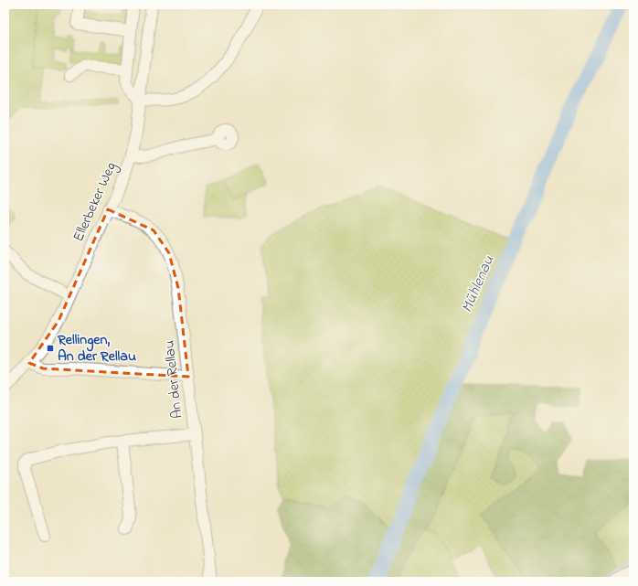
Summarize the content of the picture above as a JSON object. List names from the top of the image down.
{
  "streets": {
    "street": ["Ellerbeker Weg", "An der Rellau"]
  },
  "crossings": [
    ["Ellerbeker Weg", "An der Rellau"]
  ],
  "water": ["Mühlenau"],
  "places": {
    "transit": ["Rellingen, An der Rellau"]
  }
}
